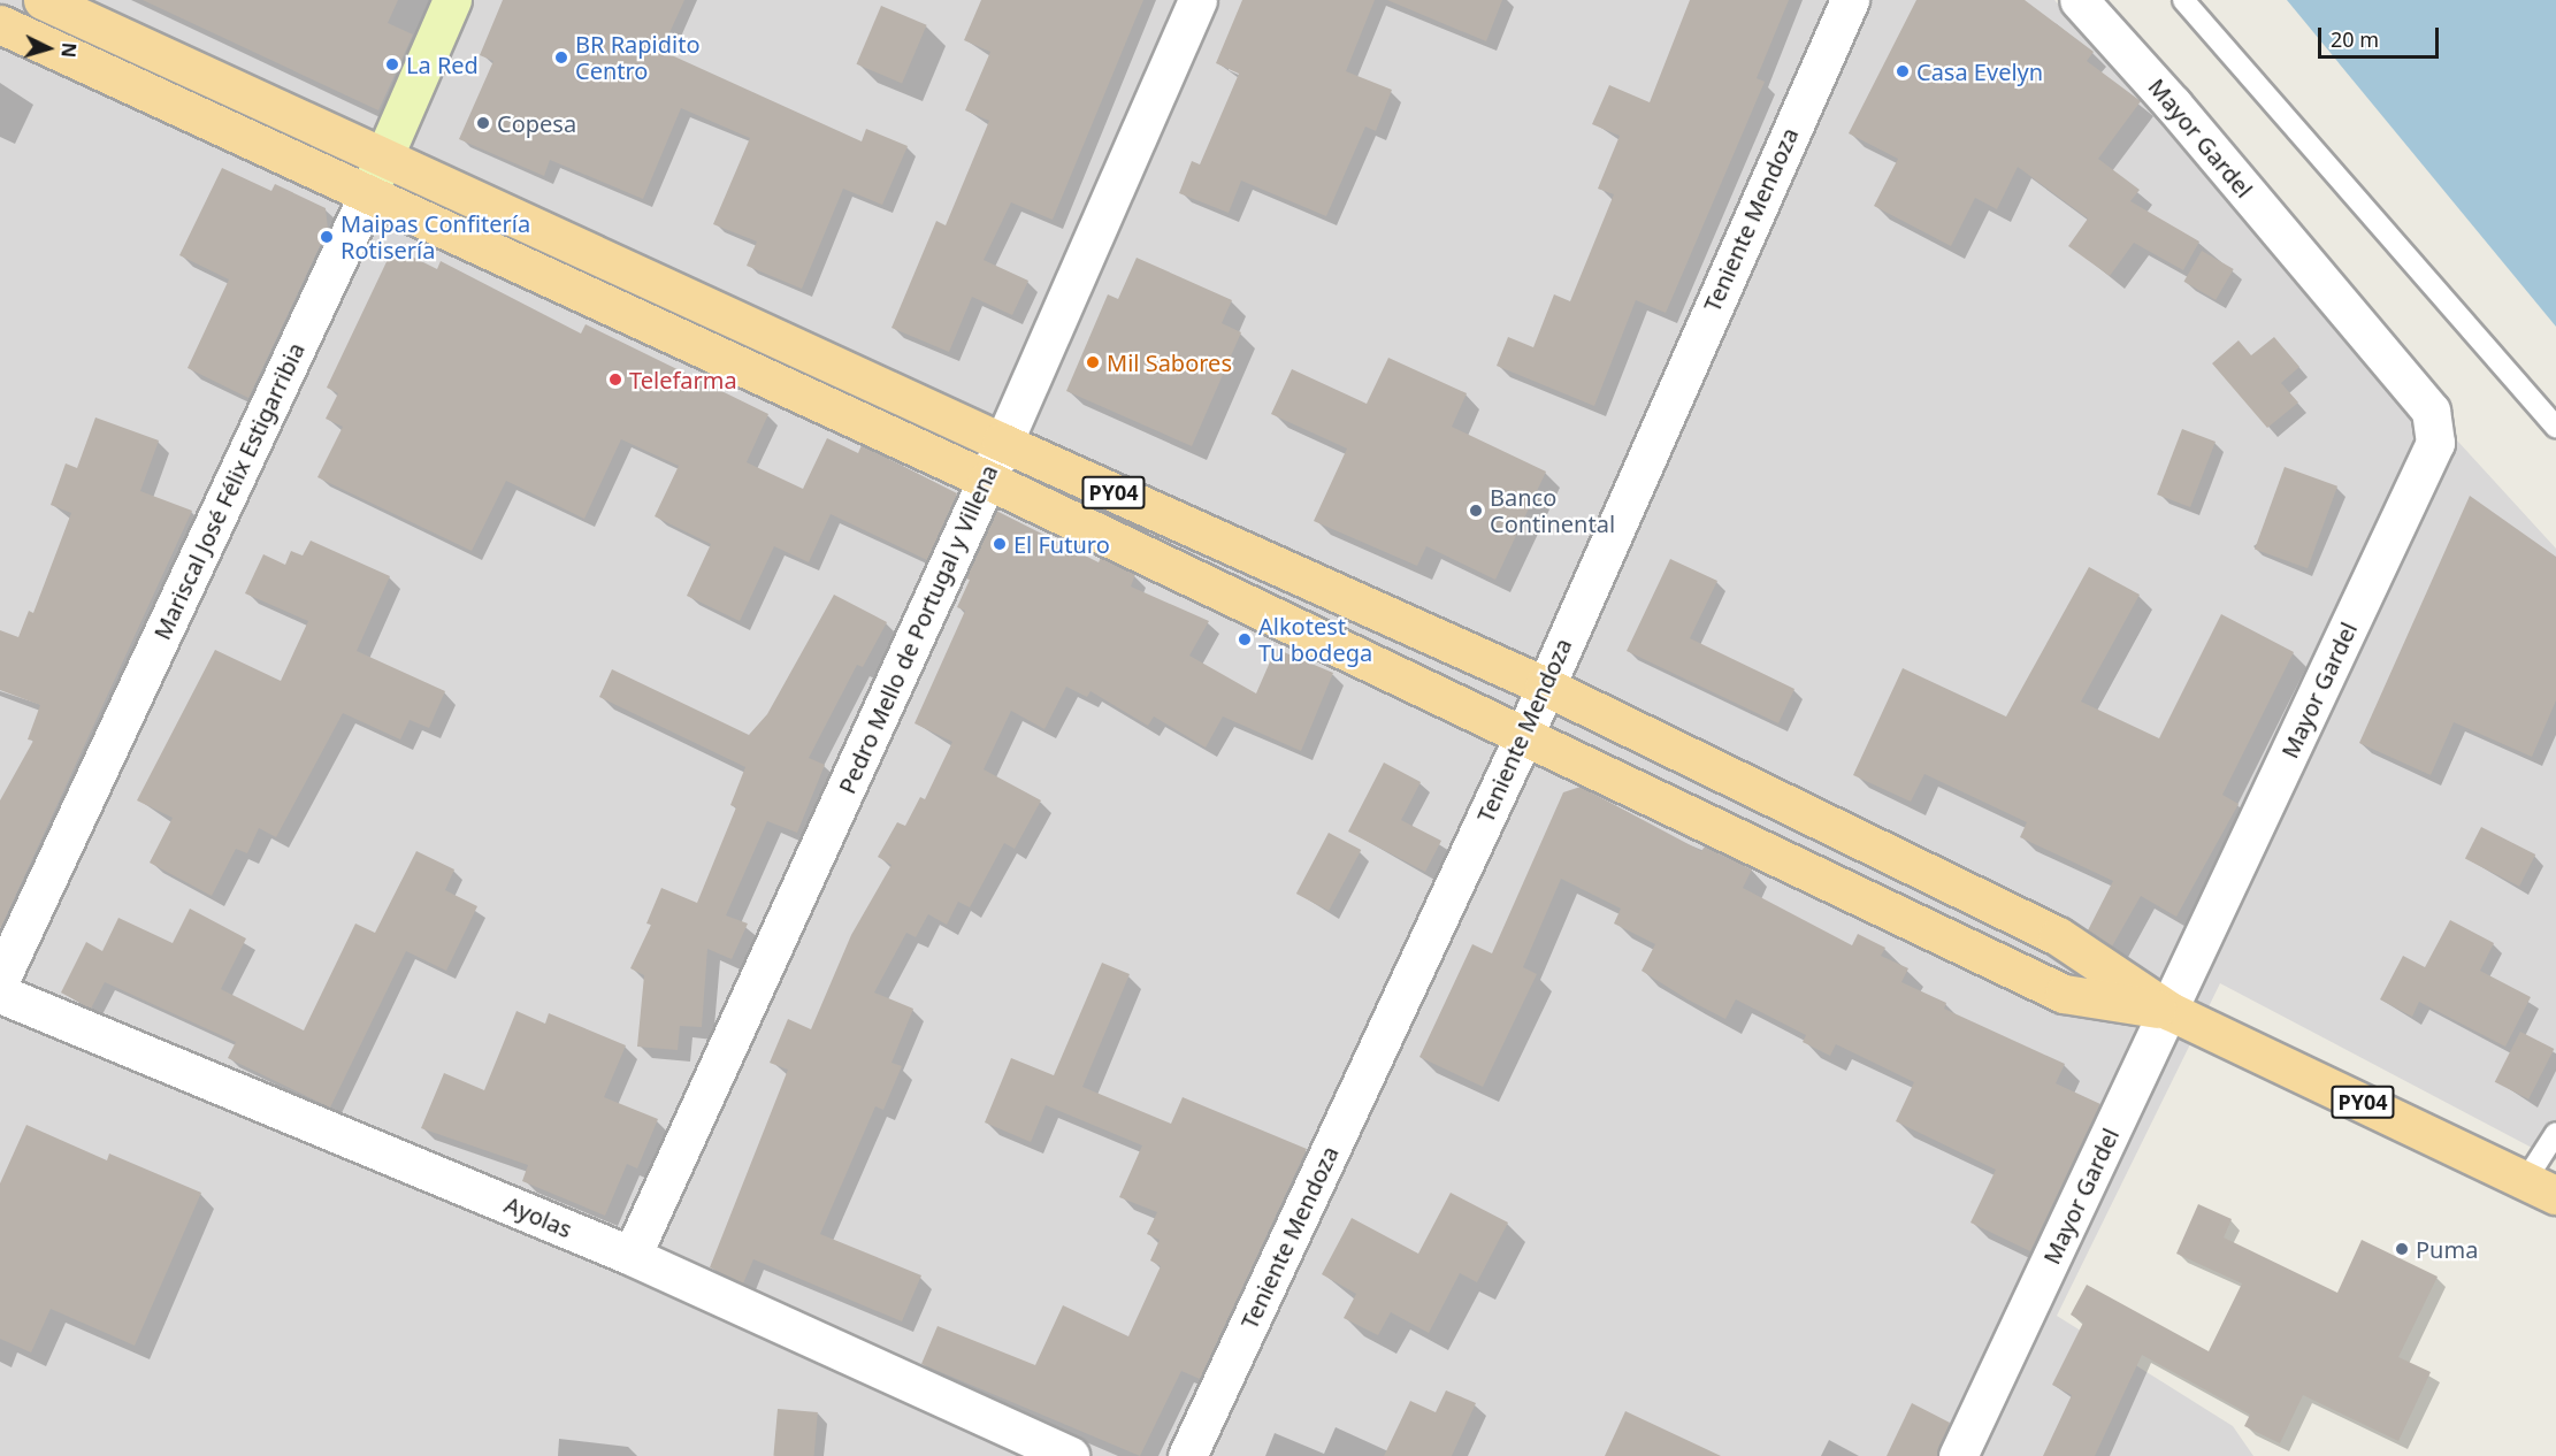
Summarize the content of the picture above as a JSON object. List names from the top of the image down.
{
  "streets": {
    "main road": ["Mariscal José Félix Estigarribia", "PY04"],
    "street": [
      "Mayor Gardel",
      "Teniente Mendoza",
      "Pedro Mello de Portugal y Villena",
      "Ayolas"
    ]
  },
  "crossings": [
    ["Mayor Gardel", "PY04"],
    ["Teniente Mendoza", "PY04"],
    ["Mariscal José Félix Estigarribia", "PY04"],
    ["PY04", "Pedro Mello de Portugal y Villena"],
    ["Pedro Mello de Portugal y Villena", "Ayolas"]
  ],
  "places": [
    "BR Rapidito Centro",
    "La Red",
    "Casa Evelyn",
    "Copesa",
    "Maipas Confitería Rotisería",
    "Mil Sabores",
    "Telefarma",
    "Banco Continental",
    "El Futuro",
    "Alkotest Tu bodega",
    "Puma"
  ],
  "scale_bar": "20 m",
  "north": "right"
}
